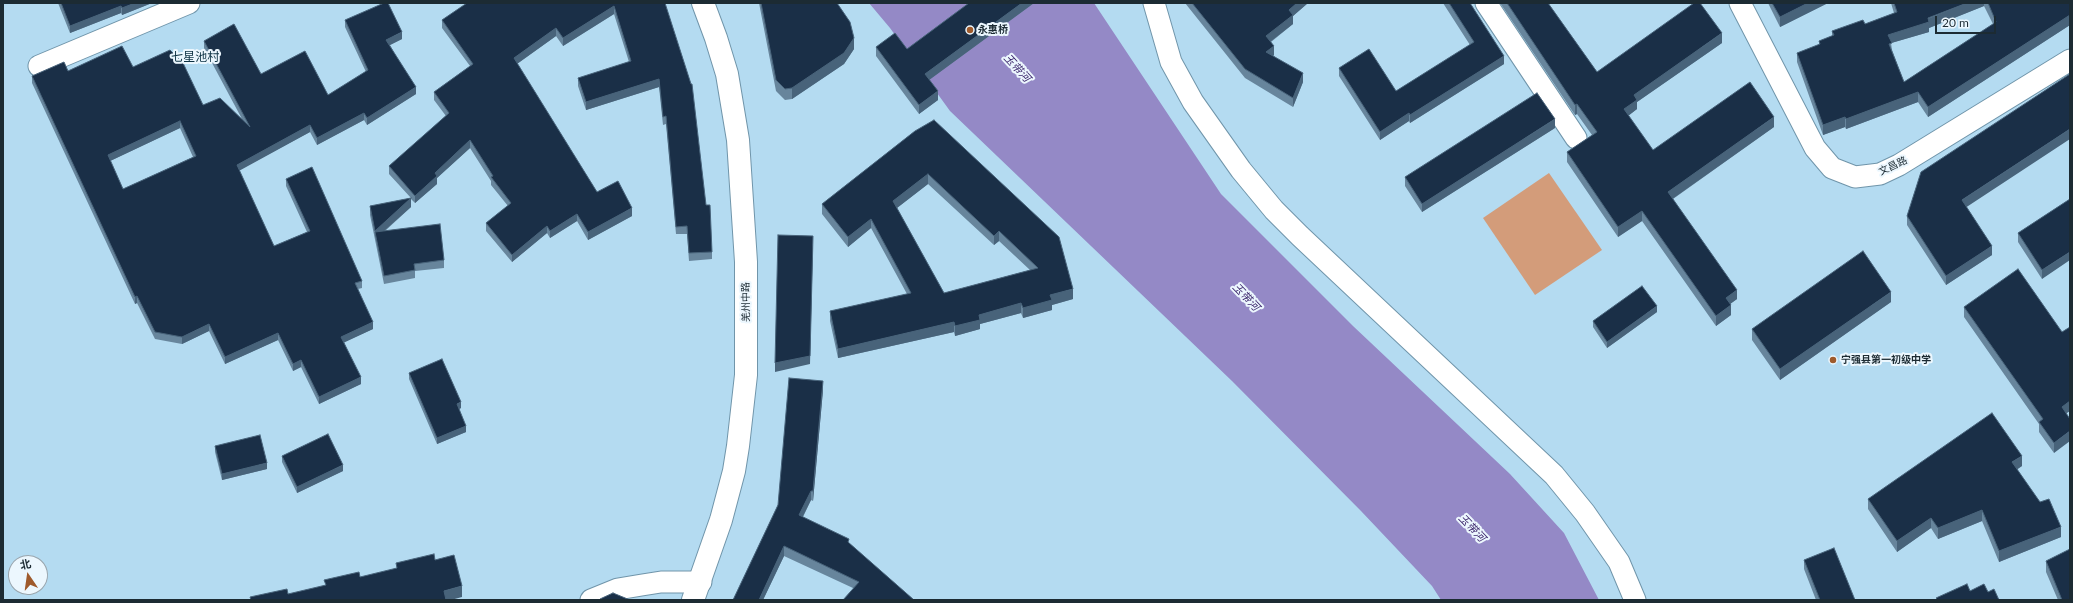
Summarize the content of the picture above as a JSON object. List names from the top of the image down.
{
  "streets": {
    "main road": ["羌州中路"],
    "street": ["文昌路"]
  },
  "districts": ["七星池村"],
  "water": ["玉带河"],
  "places": ["永惠桥", "宁强县第一初级中学"],
  "scale_bar": "20 m",
  "north": "top"
}
